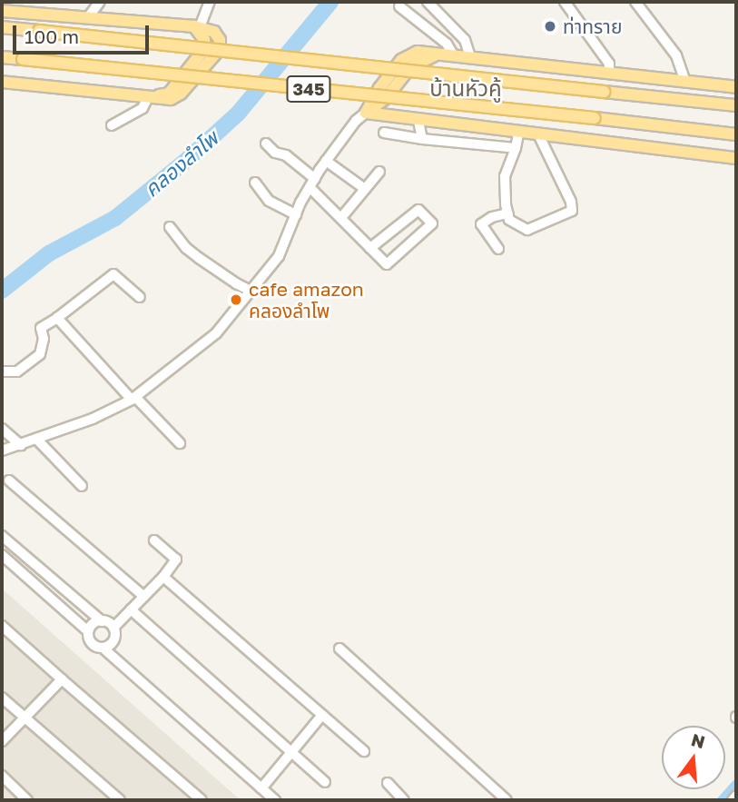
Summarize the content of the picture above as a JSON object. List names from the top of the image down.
{
  "streets": {
    "main road": ["345"]
  },
  "districts": ["บ้านหัวคู้"],
  "water": ["คลองลำโพ"],
  "places": ["ท่าทราย", "cafe amazon คลองลำโพ"],
  "scale_bar": "100 m",
  "north": "top"
}
